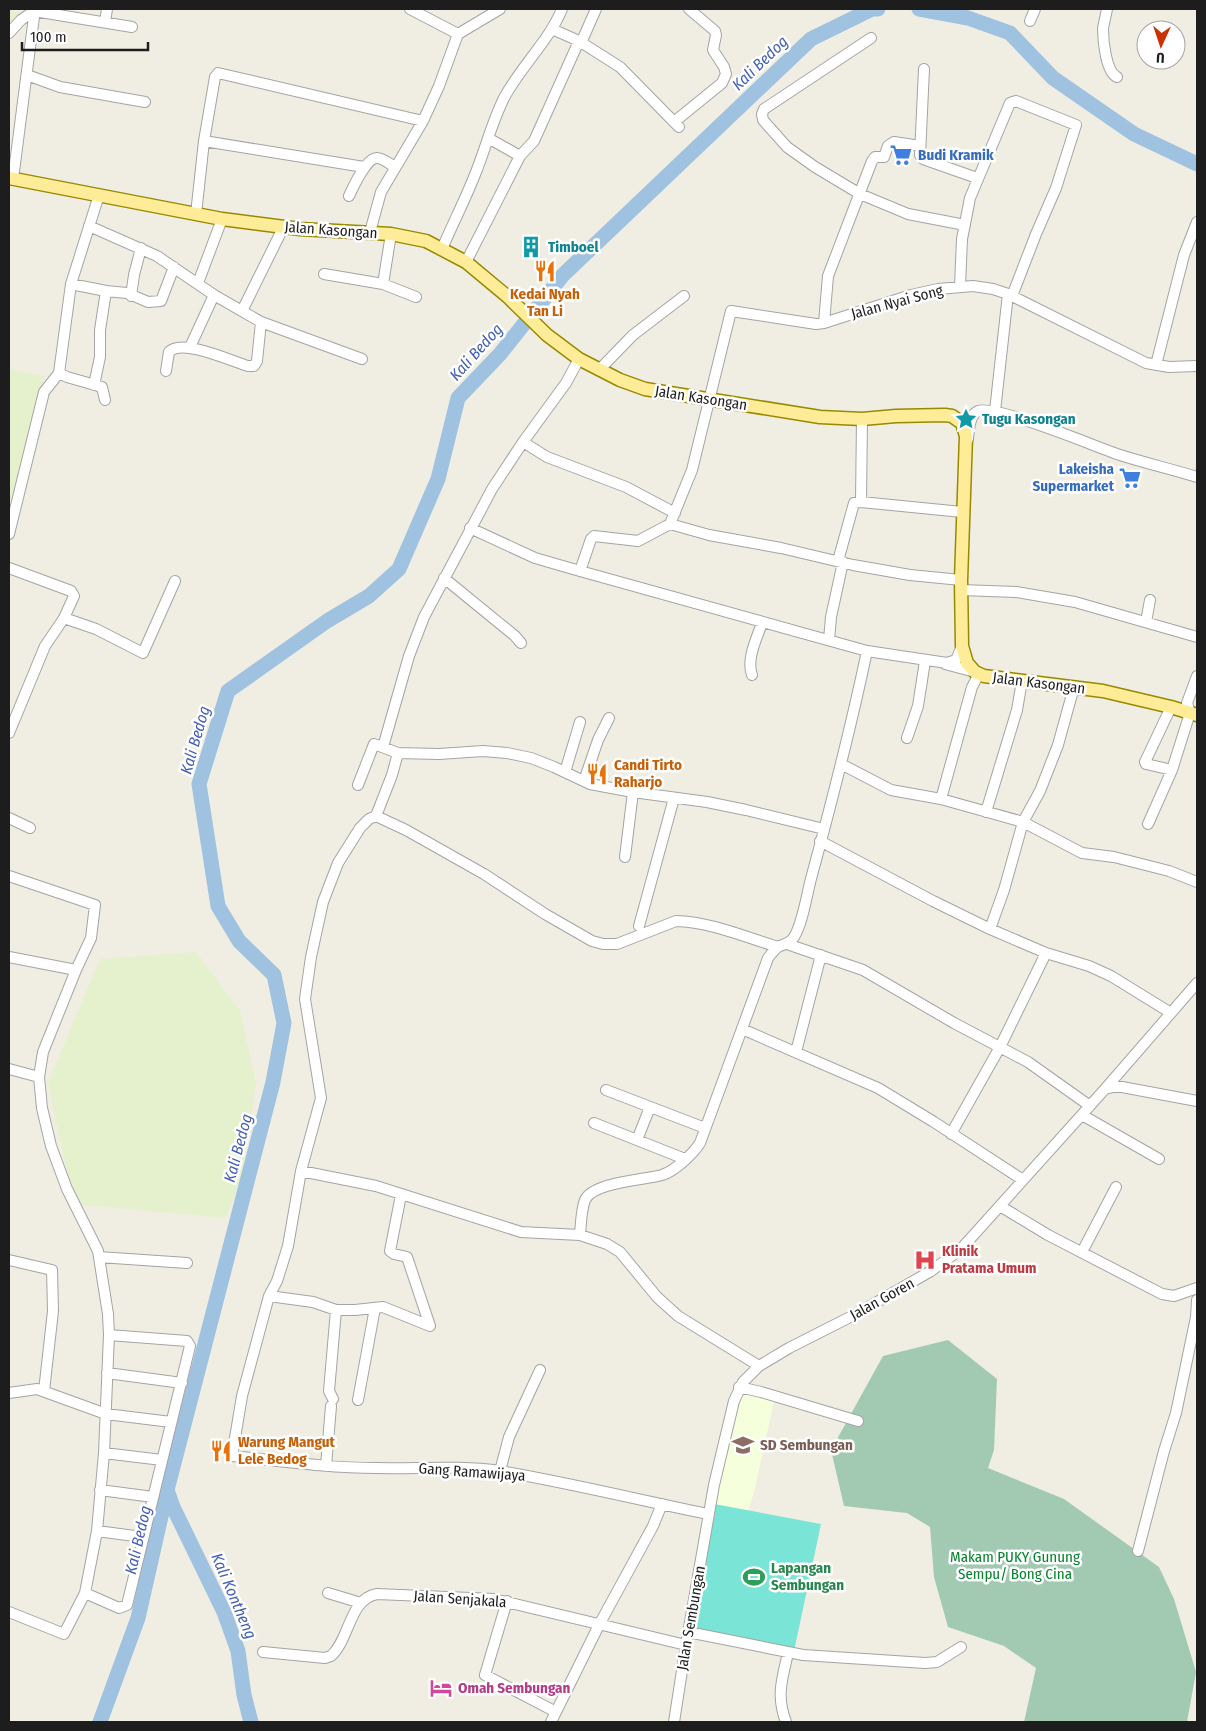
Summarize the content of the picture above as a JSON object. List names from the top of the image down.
{
  "streets": {
    "main road": ["Jalan Kasongan"],
    "street": [
      "Jalan Nyai Song",
      "Jalan Goren",
      "Gang Ramawijaya",
      "Jalan Senjakala",
      "Jalan Sembungan"
    ]
  },
  "crossings": [
    ["Jalan Kasongan", "Jalan Nyai Song"],
    ["Jalan Goren", "Gang Ramawijaya"],
    ["Jalan Goren", "Jalan Sembungan"],
    ["Gang Ramawijaya", "Jalan Sembungan"],
    ["Jalan Senjakala", "Jalan Sembungan"]
  ],
  "water": ["Kali Bedog", "Kali Kontheng"],
  "parks": ["Makam PUKY Gunung Sempu/ Bong Cina"],
  "places": {
    "supermarket": ["Budi Kramik", "Lakeisha Supermarket"],
    "building": ["Timboel"],
    "restaurant": ["Kedai Nyah Tan Li", "Candi Tirto Raharjo", "Warung Mangut Lele Bedog"],
    "place": ["Tugu Kasongan"],
    "hospital": ["Klinik Pratama Umum"],
    "school or university": ["SD Sembungan"],
    "sports": ["Lapangan Sembungan"],
    "hotel": ["Omah Sembungan"]
  },
  "scale_bar": "100 m",
  "north": "bottom"
}
